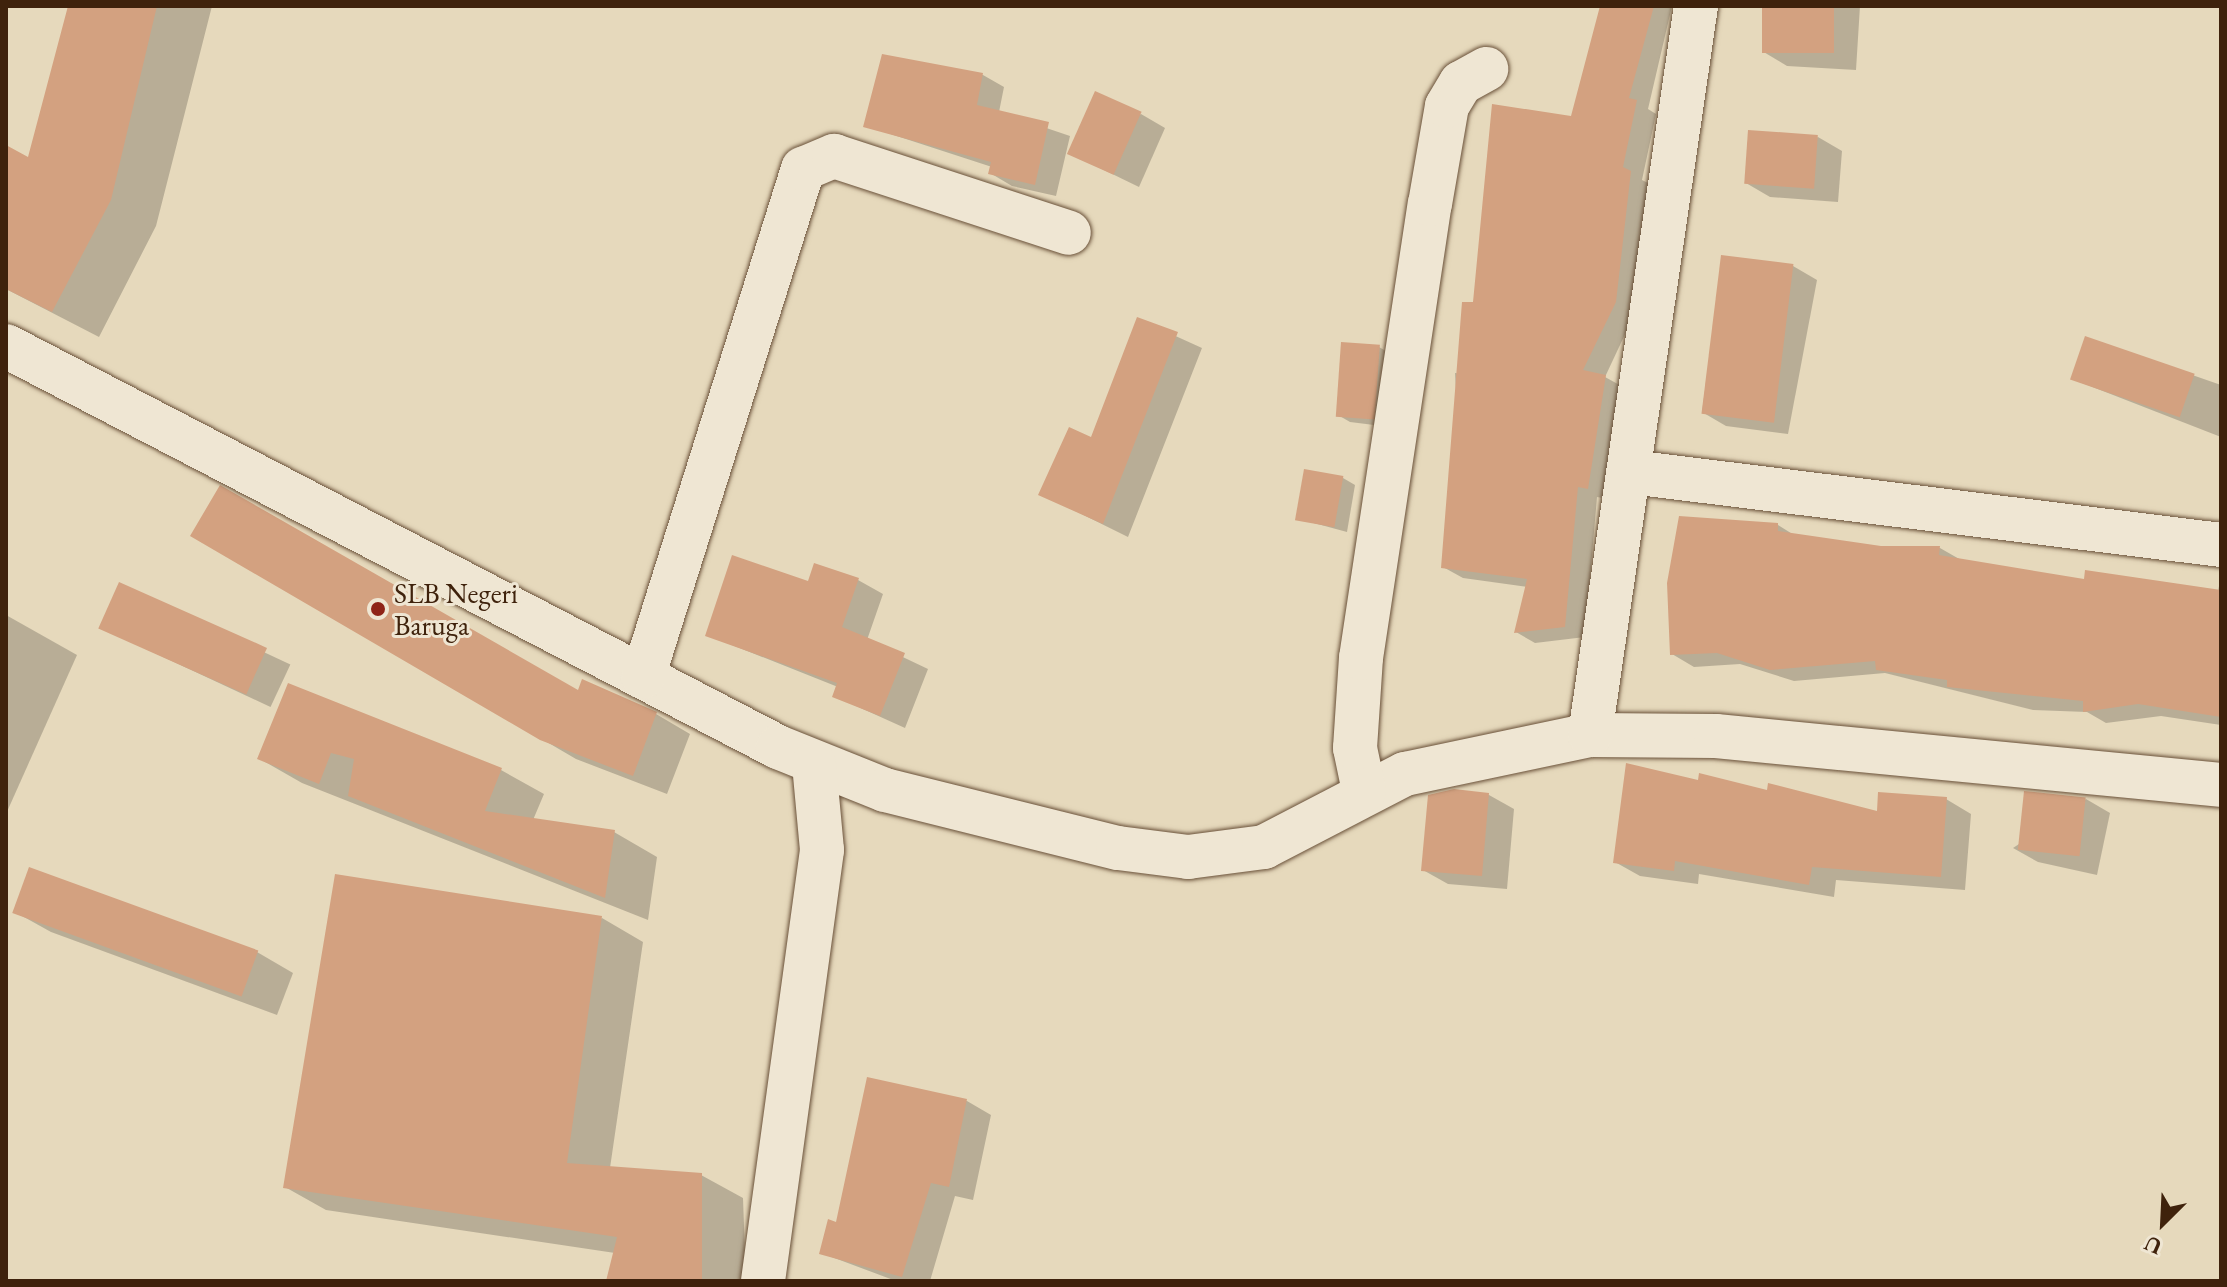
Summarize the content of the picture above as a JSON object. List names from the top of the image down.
{
  "places": ["SLB Negeri Baruga"],
  "north": "bottom left"
}
